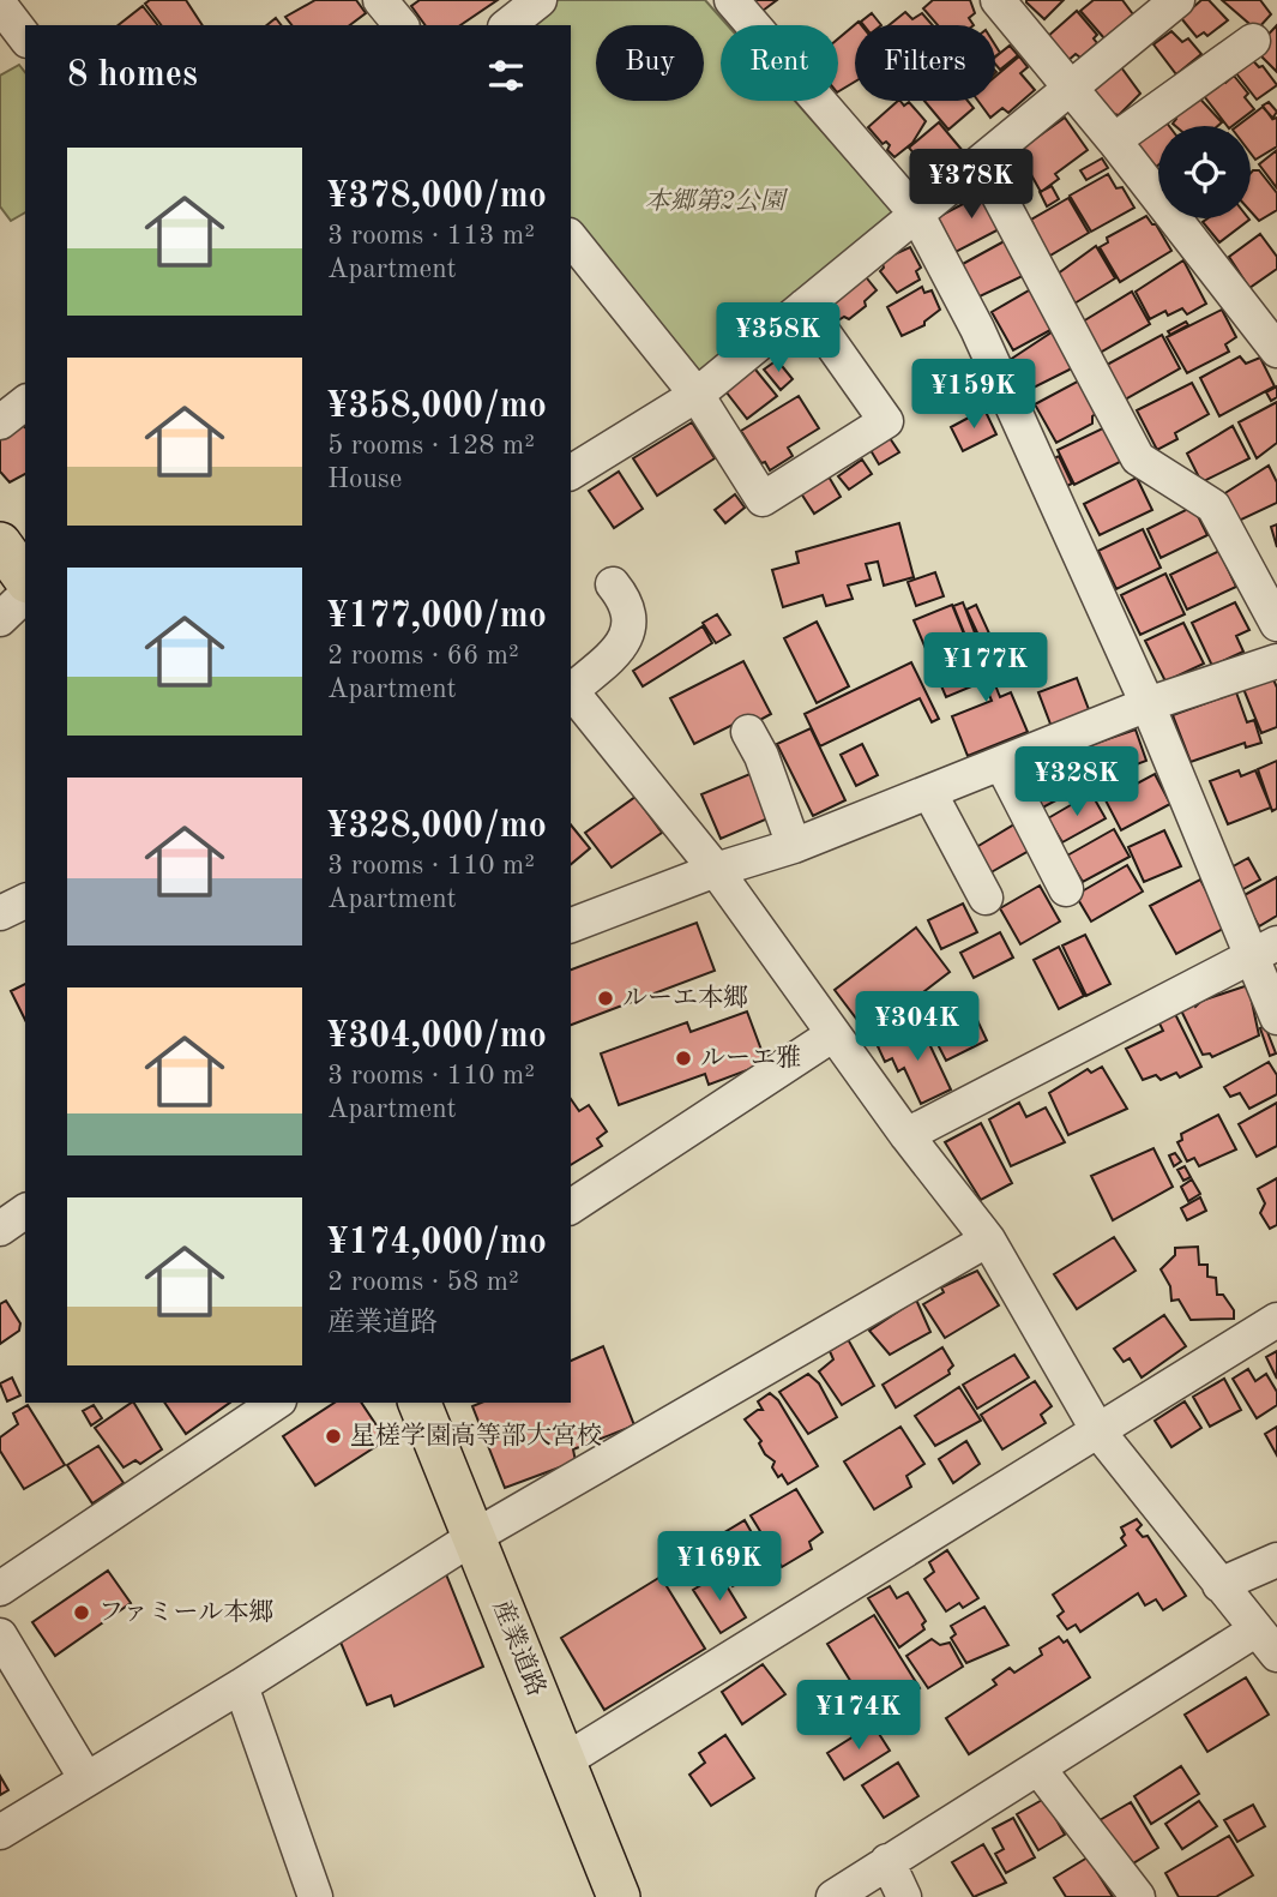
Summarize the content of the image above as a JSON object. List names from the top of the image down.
{
  "streets": {
    "main road": ["産業道路"]
  },
  "parks": ["本郷第2公園"],
  "places": [
    "ルーエ本郷",
    "ルーエ雅",
    "星槎学園高等部大宮校",
    "ファミール本郷"
  ],
  "page": {
    "chip": ["Buy", "Rent", "Filters"],
    "heading": "8 homes",
    "list": [
      {
        "name": "¥378,000/mo",
        "note": "3 rooms · 113 m² · Apartment"
      },
      {
        "name": "¥358,000/mo",
        "note": "5 rooms · 128 m² · House"
      },
      {
        "name": "¥177,000/mo",
        "note": "2 rooms · 66 m² · Apartment"
      },
      {
        "name": "¥328,000/mo",
        "note": "3 rooms · 110 m² · Apartment"
      },
      {
        "name": "¥304,000/mo",
        "note": "3 rooms · 110 m² · Apartment"
      },
      {
        "name": "¥174,000/mo",
        "note": "2 rooms · 58 m² · 産業道路"
      }
    ],
    "price": [
      "¥378K",
      "¥358K",
      "¥159K",
      "¥177K",
      "¥328K",
      "¥304K",
      "¥169K",
      "¥174K"
    ]
  }
}
